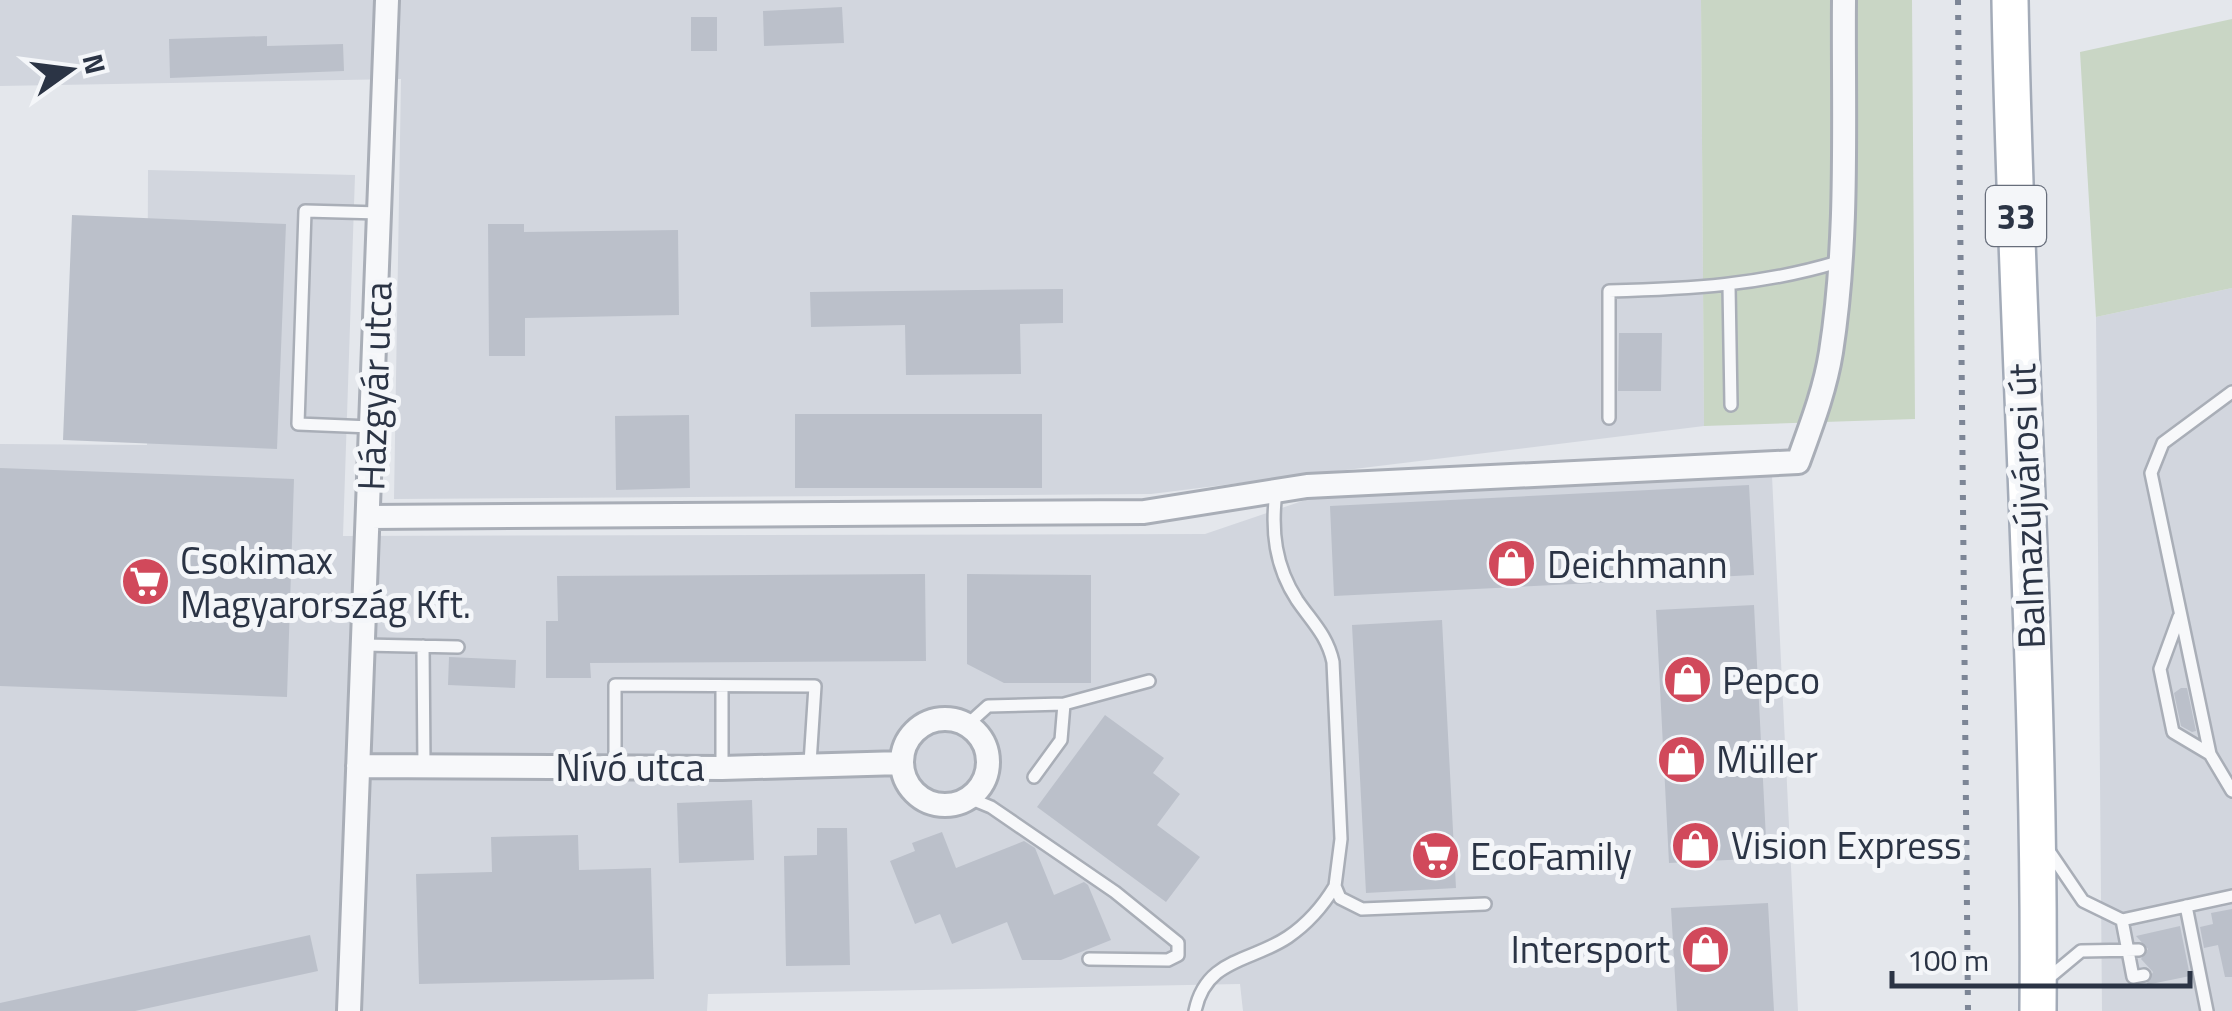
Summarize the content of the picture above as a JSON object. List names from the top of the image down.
{
  "streets": {
    "main road": ["33", "Balmazújvárosi út"],
    "street": ["Házgyár utca", "Nívó utca"]
  },
  "crossings": [
    ["Házgyár utca", "Nívó utca"]
  ],
  "places": {
    "shop": [
      "Deichmann",
      "Pepco",
      "Müller",
      "Vision Express",
      "Intersport"
    ],
    "supermarket": ["Csokimax Magyarország Kft.", "EcoFamily"]
  },
  "scale_bar": "100 m",
  "north": "right"
}
